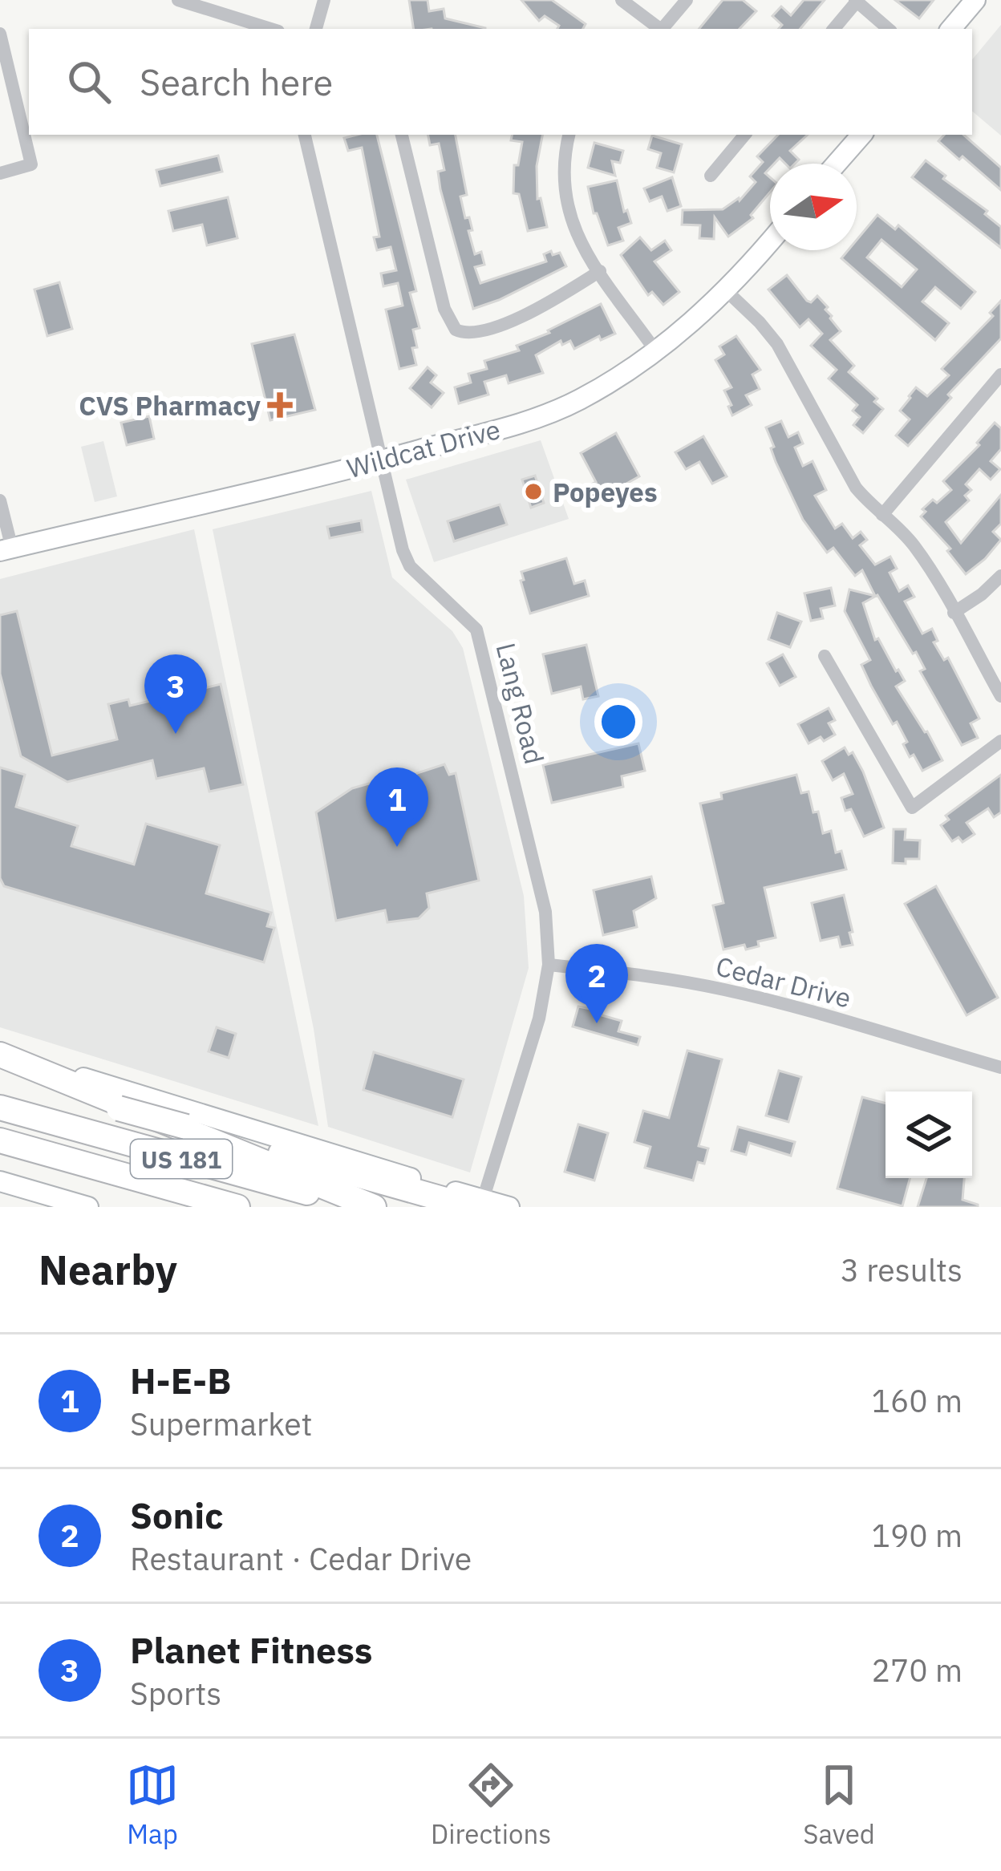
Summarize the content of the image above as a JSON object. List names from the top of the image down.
{
  "streets": {
    "highway": ["US 181"],
    "main road": ["Wildcat Drive"],
    "street": ["Lang Road", "Cedar Drive"]
  },
  "crossings": [
    ["Wildcat Drive", "Lang Road"],
    ["Lang Road", "Cedar Drive"]
  ],
  "places": {
    "health": ["CVS Pharmacy"],
    "other": ["Popeyes"]
  },
  "north": "right",
  "page": {
    "search": "Search here",
    "pins": ["3", "1", "2"],
    "heading": ["Nearby", "3 results"],
    "list": [
      {
        "mark": "1",
        "name": "H-E-B",
        "note": "Supermarket",
        "value": "160 m"
      },
      {
        "mark": "2",
        "name": "Sonic",
        "note": "Restaurant · Cedar Drive",
        "value": "190 m"
      },
      {
        "mark": "3",
        "name": "Planet Fitness",
        "note": "Sports",
        "value": "270 m"
      }
    ],
    "nav": ["Map", "Directions", "Saved"]
  }
}
